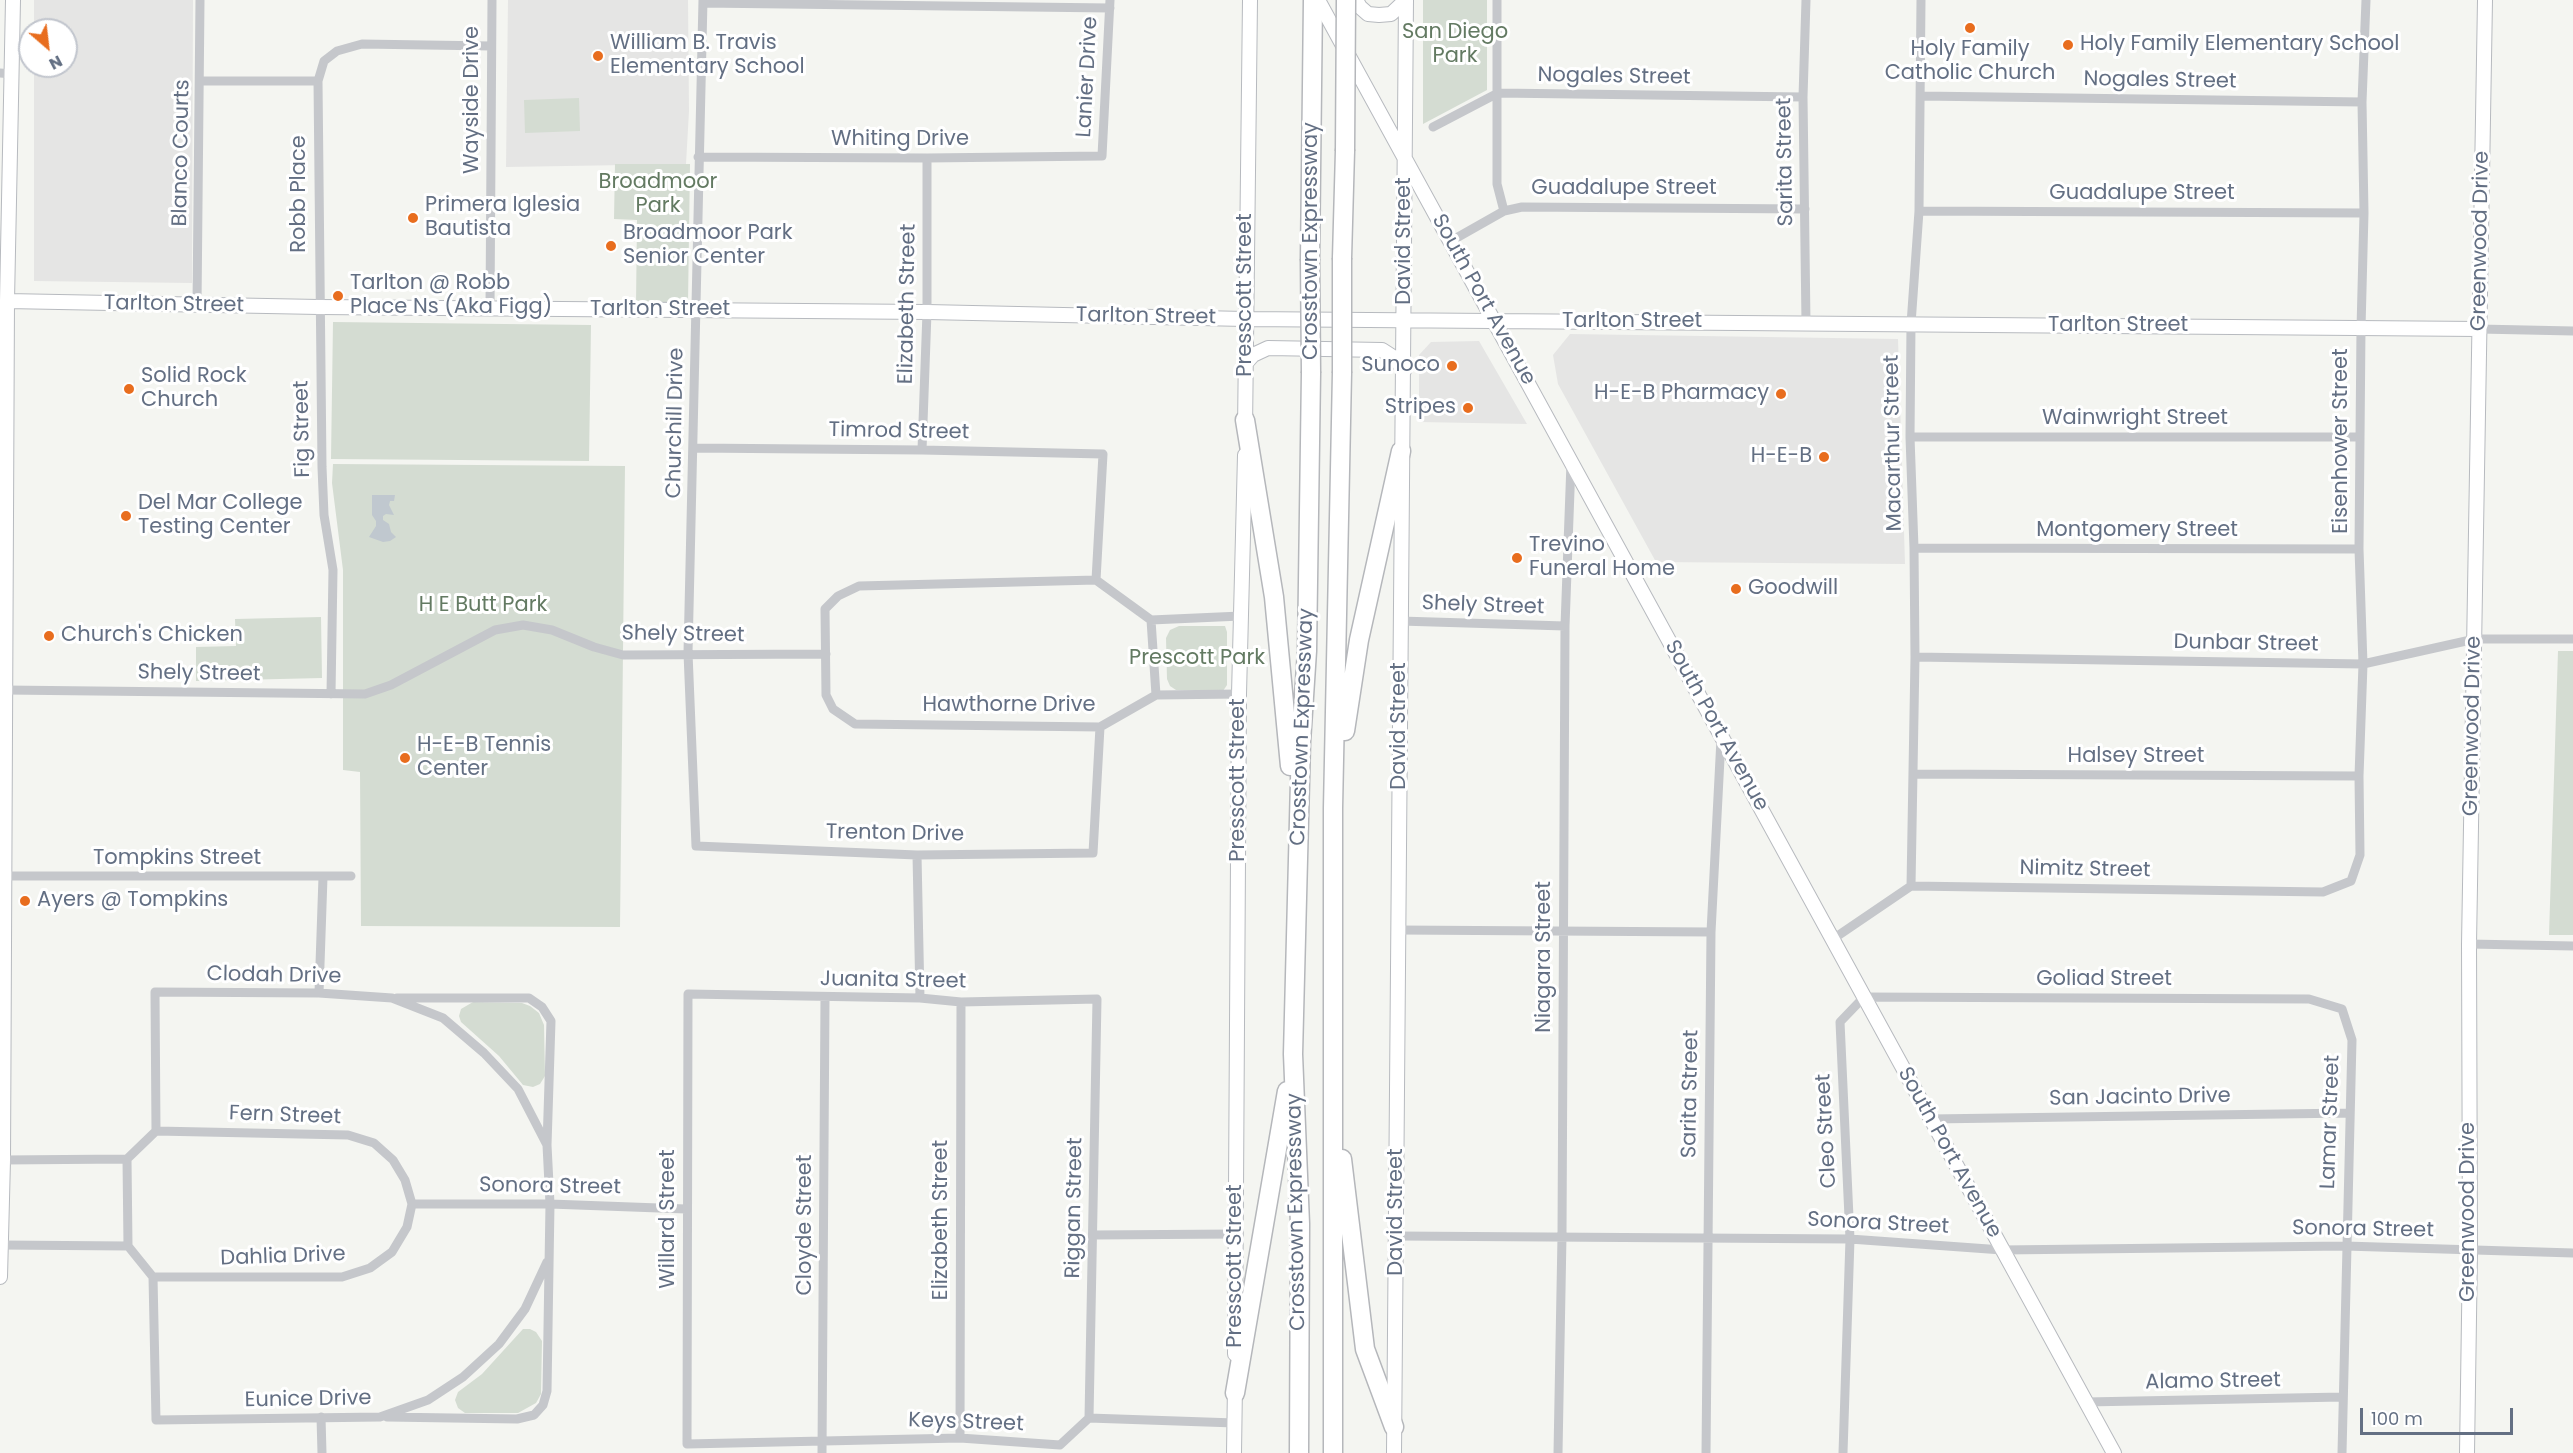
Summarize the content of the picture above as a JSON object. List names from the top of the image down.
{
  "streets": {
    "highway": ["Crosstown Expressway"],
    "main road": [
      "David Street",
      "Greenwood Drive",
      "Presscott Street",
      "South Port Avenue",
      "Tarlton Street"
    ],
    "street": [
      "Lanier Drive",
      "Nogales Street",
      "Wayside Drive",
      "Whiting Drive",
      "Blanco Courts",
      "Sarita Street",
      "Guadalupe Street",
      "Robb Place",
      "Elizabeth Street",
      "Wainwright Street",
      "Churchill Drive",
      "Fig Street",
      "Timrod Street",
      "Eisenhower Street",
      "Macarthur Street",
      "Montgomery Street",
      "Shely Street",
      "Dunbar Street",
      "Hawthorne Drive",
      "Halsey Street",
      "Trenton Drive",
      "Tompkins Street",
      "Nimitz Street",
      "Niagara Street",
      "Clodah Drive",
      "Goliad Street",
      "Juanita Street",
      "San Jacinto Drive",
      "Fern Street",
      "Lamar Street",
      "Cleo Street",
      "Sonora Street",
      "Riggan Street",
      "Willard Street",
      "Cloyde Street",
      "Dahlia Drive",
      "Alamo Street",
      "Eunice Drive",
      "Keys Street"
    ]
  },
  "crossings": [
    ["Lanier Drive", "Whiting Drive"],
    ["Nogales Street", "Sarita Street"],
    ["Nogales Street", "Eisenhower Street"],
    ["Nogales Street", "Macarthur Street"],
    ["Wayside Drive", "Tarlton Street"],
    ["Whiting Drive", "Elizabeth Street"],
    ["Whiting Drive", "Churchill Drive"],
    ["Blanco Courts", "Tarlton Street"],
    ["Sarita Street", "Guadalupe Street"],
    ["Sarita Street", "South Port Avenue"],
    ["Sarita Street", "Tarlton Street"],
    ["Sarita Street", "Sonora Street"],
    ["Guadalupe Street", "South Port Avenue"],
    ["Guadalupe Street", "Eisenhower Street"],
    ["Guadalupe Street", "Macarthur Street"],
    ["Robb Place", "Tarlton Street"],
    ["Robb Place", "Fig Street"],
    ["Crosstown Expressway", "South Port Avenue"],
    ["David Street", "South Port Avenue"],
    ["David Street", "Tarlton Street"],
    ["David Street", "Shely Street"],
    ["David Street", "Sonora Street"],
    ["Greenwood Drive", "Tarlton Street"],
    ["Greenwood Drive", "Dunbar Street"],
    ["Greenwood Drive", "Sonora Street"],
    ["Presscott Street", "Tarlton Street"],
    ["Presscott Street", "Hawthorne Drive"],
    ["South Port Avenue", "Tarlton Street"],
    ["South Port Avenue", "Niagara Street"],
    ["South Port Avenue", "Goliad Street"],
    ["South Port Avenue", "San Jacinto Drive"],
    ["South Port Avenue", "Cleo Street"],
    ["South Port Avenue", "Sonora Street"],
    ["South Port Avenue", "Alamo Street"],
    ["Elizabeth Street", "Tarlton Street"],
    ["Elizabeth Street", "Timrod Street"],
    ["Elizabeth Street", "Juanita Street"],
    ["Elizabeth Street", "Keys Street"],
    ["Tarlton Street", "Churchill Drive"],
    ["Tarlton Street", "Fig Street"],
    ["Tarlton Street", "Eisenhower Street"],
    ["Tarlton Street", "Macarthur Street"],
    ["Wainwright Street", "Eisenhower Street"],
    ["Wainwright Street", "Macarthur Street"],
    ["Churchill Drive", "Timrod Street"],
    ["Churchill Drive", "Shely Street"],
    ["Churchill Drive", "Trenton Drive"],
    ["Fig Street", "Shely Street"],
    ["Eisenhower Street", "Montgomery Street"],
    ["Eisenhower Street", "Dunbar Street"],
    ["Eisenhower Street", "Halsey Street"],
    ["Eisenhower Street", "Nimitz Street"],
    ["Macarthur Street", "Montgomery Street"],
    ["Macarthur Street", "Dunbar Street"],
    ["Macarthur Street", "Halsey Street"],
    ["Macarthur Street", "Nimitz Street"],
    ["Shely Street", "Hawthorne Drive"],
    ["Shely Street", "Niagara Street"],
    ["Hawthorne Drive", "Trenton Drive"],
    ["Niagara Street", "Sonora Street"],
    ["Clodah Drive", "Fern Street"],
    ["Clodah Drive", "Sonora Street"],
    ["Clodah Drive", "Eunice Drive"],
    ["Goliad Street", "Lamar Street"],
    ["Goliad Street", "Cleo Street"],
    ["Juanita Street", "Riggan Street"],
    ["Juanita Street", "Willard Street"],
    ["Juanita Street", "Cloyde Street"],
    ["San Jacinto Drive", "Lamar Street"],
    ["Fern Street", "Sonora Street"],
    ["Fern Street", "Dahlia Drive"],
    ["Lamar Street", "Sonora Street"],
    ["Lamar Street", "Alamo Street"],
    ["Cleo Street", "Sonora Street"],
    ["Sonora Street", "Willard Street"],
    ["Sonora Street", "Dahlia Drive"],
    ["Sonora Street", "Eunice Drive"],
    ["Riggan Street", "Keys Street"],
    ["Willard Street", "Keys Street"],
    ["Cloyde Street", "Keys Street"],
    ["Dahlia Drive", "Eunice Drive"]
  ],
  "parks": [
    "San Diego Park",
    "Broadmoor Park",
    "H E Butt Park",
    "Prescott Park"
  ],
  "places": [
    "Holy Family Catholic Church",
    "Holy Family Elementary School",
    "William B. Travis Elementary School",
    "Primera Iglesia Bautista",
    "Broadmoor Park Senior Center",
    "Tarlton @ Robb Place Ns (Aka Figg)",
    "Sunoco",
    "Solid Rock Church",
    "H-E-B Pharmacy",
    "Stripes",
    "H-E-B",
    "Del Mar College Testing Center",
    "Trevino Funeral Home",
    "Goodwill",
    "Church's Chicken",
    "H-E-B Tennis Center",
    "Ayers @ Tompkins"
  ],
  "scale_bar": "100 m",
  "north": "bottom right"
}
